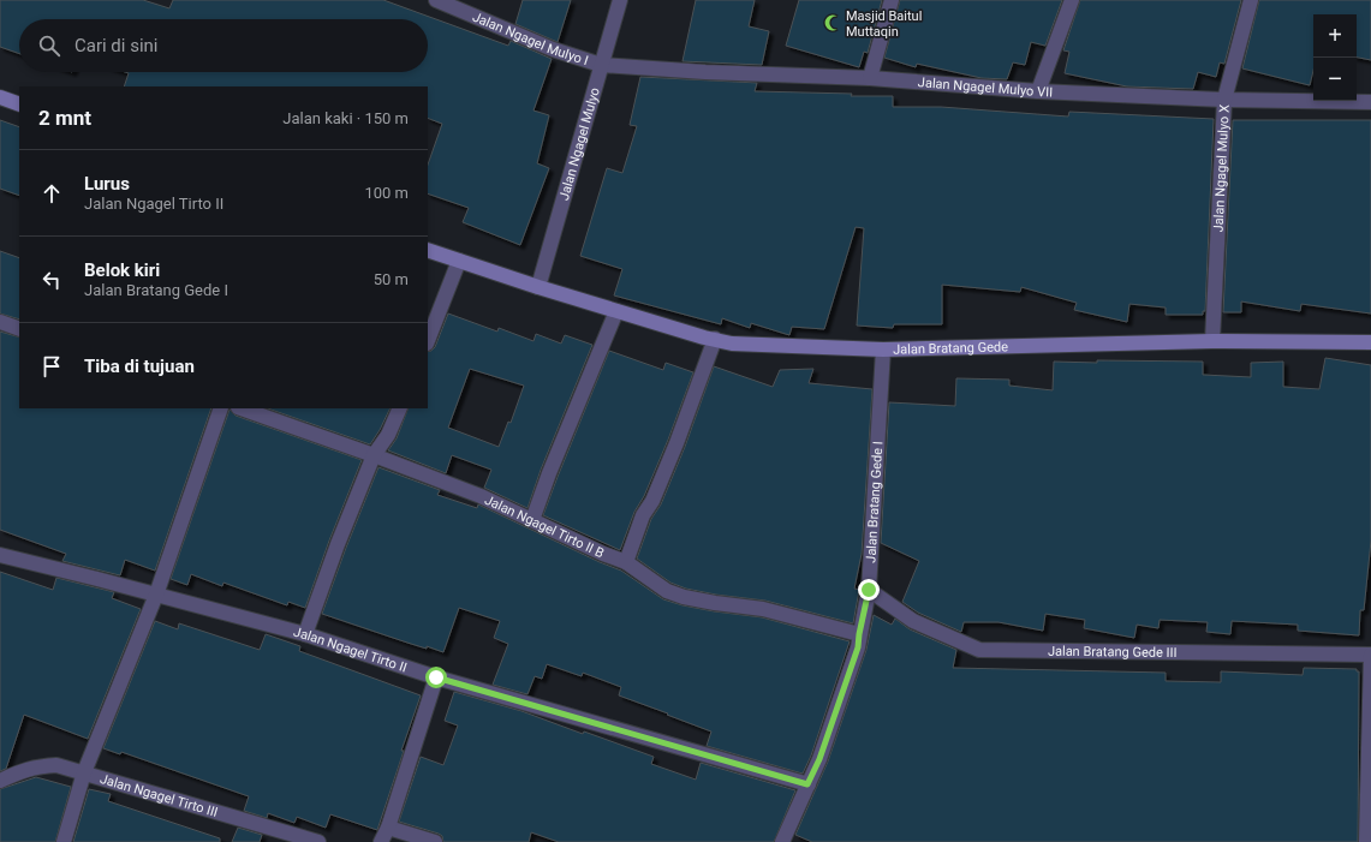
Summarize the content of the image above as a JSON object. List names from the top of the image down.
{
  "streets": {
    "main road": ["Jalan Bratang Gede"],
    "street": [
      "Jalan Ngagel Mulyo I",
      "Jalan Ngagel Mulyo VII",
      "Jalan Ngagel Mulyo",
      "Jalan Ngagel Mulyo X",
      "Jalan Bratang Gede I",
      "Jalan Ngagel Tirto II B",
      "Jalan Ngagel Tirto II",
      "Jalan Bratang Gede III",
      "Jalan Ngagel Tirto III"
    ]
  },
  "crossings": [
    ["Jalan Ngagel Mulyo I", "Jalan Ngagel Mulyo VII"],
    ["Jalan Ngagel Mulyo I", "Jalan Ngagel Mulyo"],
    ["Jalan Ngagel Mulyo VII", "Jalan Ngagel Mulyo"],
    ["Jalan Ngagel Mulyo VII", "Jalan Ngagel Mulyo X"],
    ["Jalan Ngagel Mulyo", "Jalan Bratang Gede"],
    ["Jalan Ngagel Mulyo X", "Jalan Bratang Gede"],
    ["Jalan Bratang Gede", "Jalan Bratang Gede I"],
    ["Jalan Bratang Gede I", "Jalan Ngagel Tirto II B"],
    ["Jalan Bratang Gede I", "Jalan Ngagel Tirto II"],
    ["Jalan Bratang Gede I", "Jalan Bratang Gede III"]
  ],
  "places": {
    "mosque": ["Masjid Baitul Muttaqin"]
  },
  "page": {
    "map_buttons": ["+", "−"],
    "search": "Cari di sini",
    "heading": ["2 mnt", "Jalan kaki · 150 m"],
    "list": [
      ["Lurus", "Jalan Ngagel Tirto II", "100 m"],
      ["Belok kiri", "Jalan Bratang Gede I", "50 m"],
      "Tiba di tujuan"
    ]
  }
}
